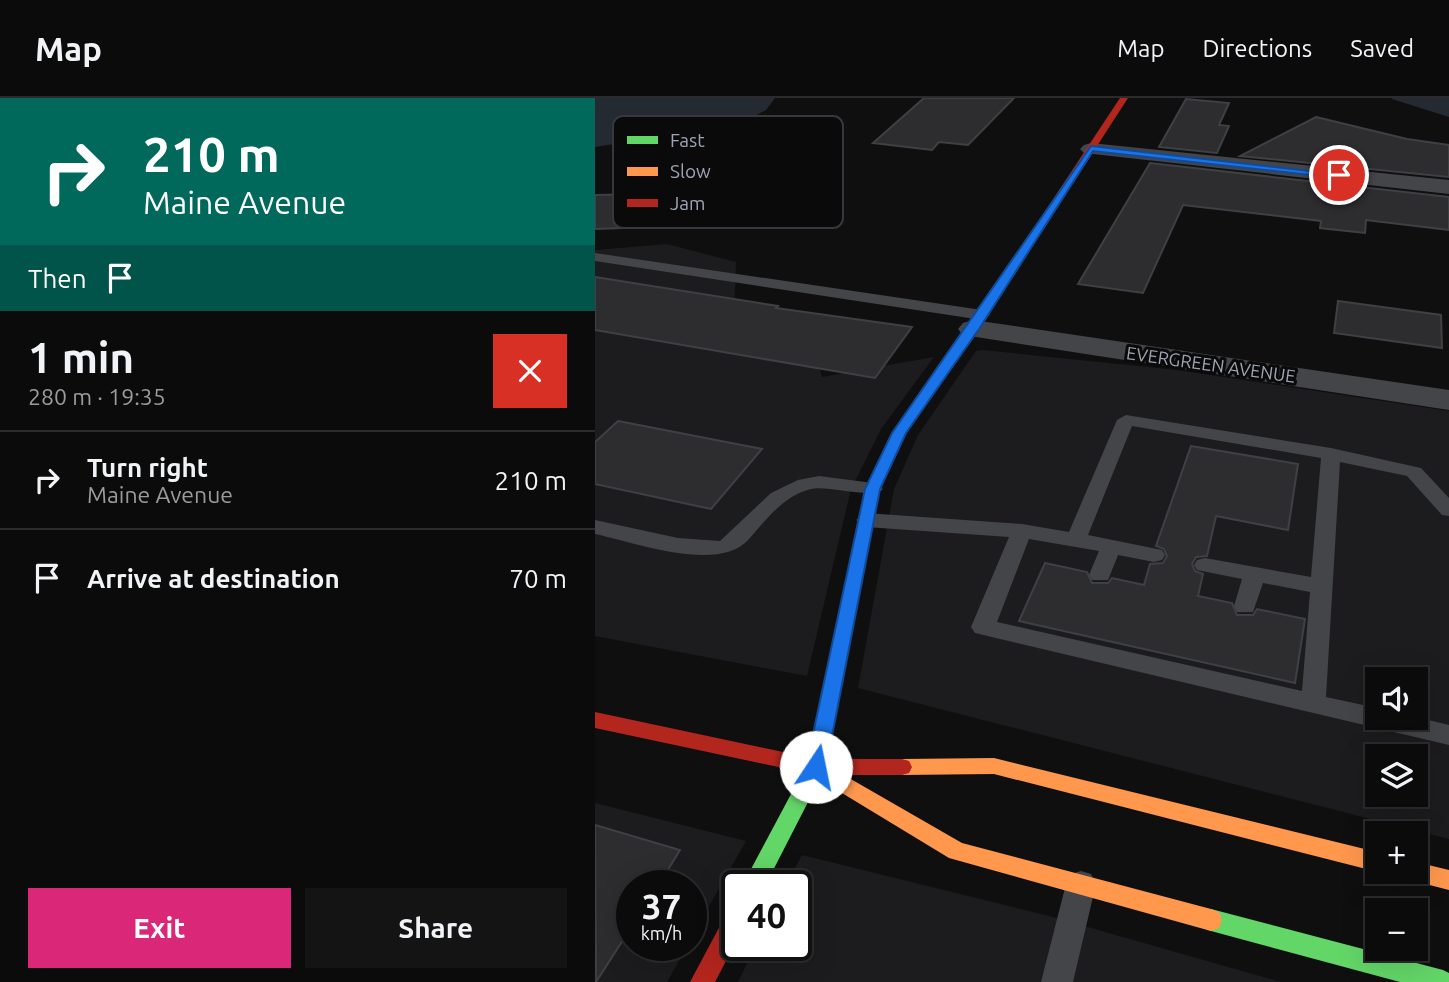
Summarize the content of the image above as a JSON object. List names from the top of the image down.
{
  "streets": {
    "street": ["EVERGREEN AVENUE"]
  },
  "legend": ["Fast", "Slow", "Jam"],
  "page": {
    "header": "Map",
    "nav": ["Map", "Directions", "Saved"],
    "turn": ["210 m", "Maine Avenue"],
    "then": "Then",
    "heading": ["1 min", "280 m · 19:35"],
    "list": [
      {
        "name": "Turn right",
        "note": "Maine Avenue",
        "value": "210 m"
      },
      {
        "name": "Arrive at destination",
        "value": "70 m"
      }
    ],
    "map_buttons": ["+", "−"],
    "speed": "37 km/h",
    "limit": "40",
    "buttons": ["Exit", "Share"]
  }
}
